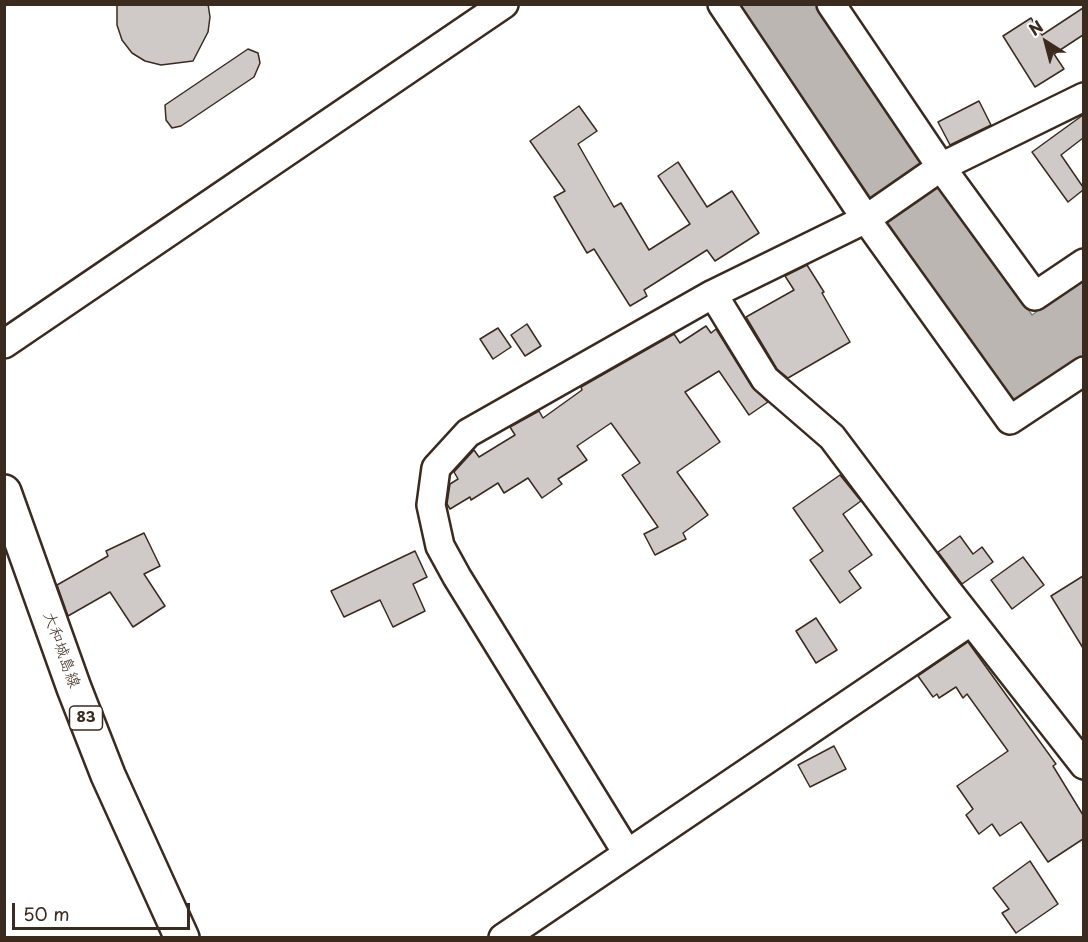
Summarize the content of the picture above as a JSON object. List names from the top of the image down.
{
  "streets": {
    "main road": ["大和城島線", "83"]
  },
  "scale_bar": "50 m",
  "north": "top left"
}
